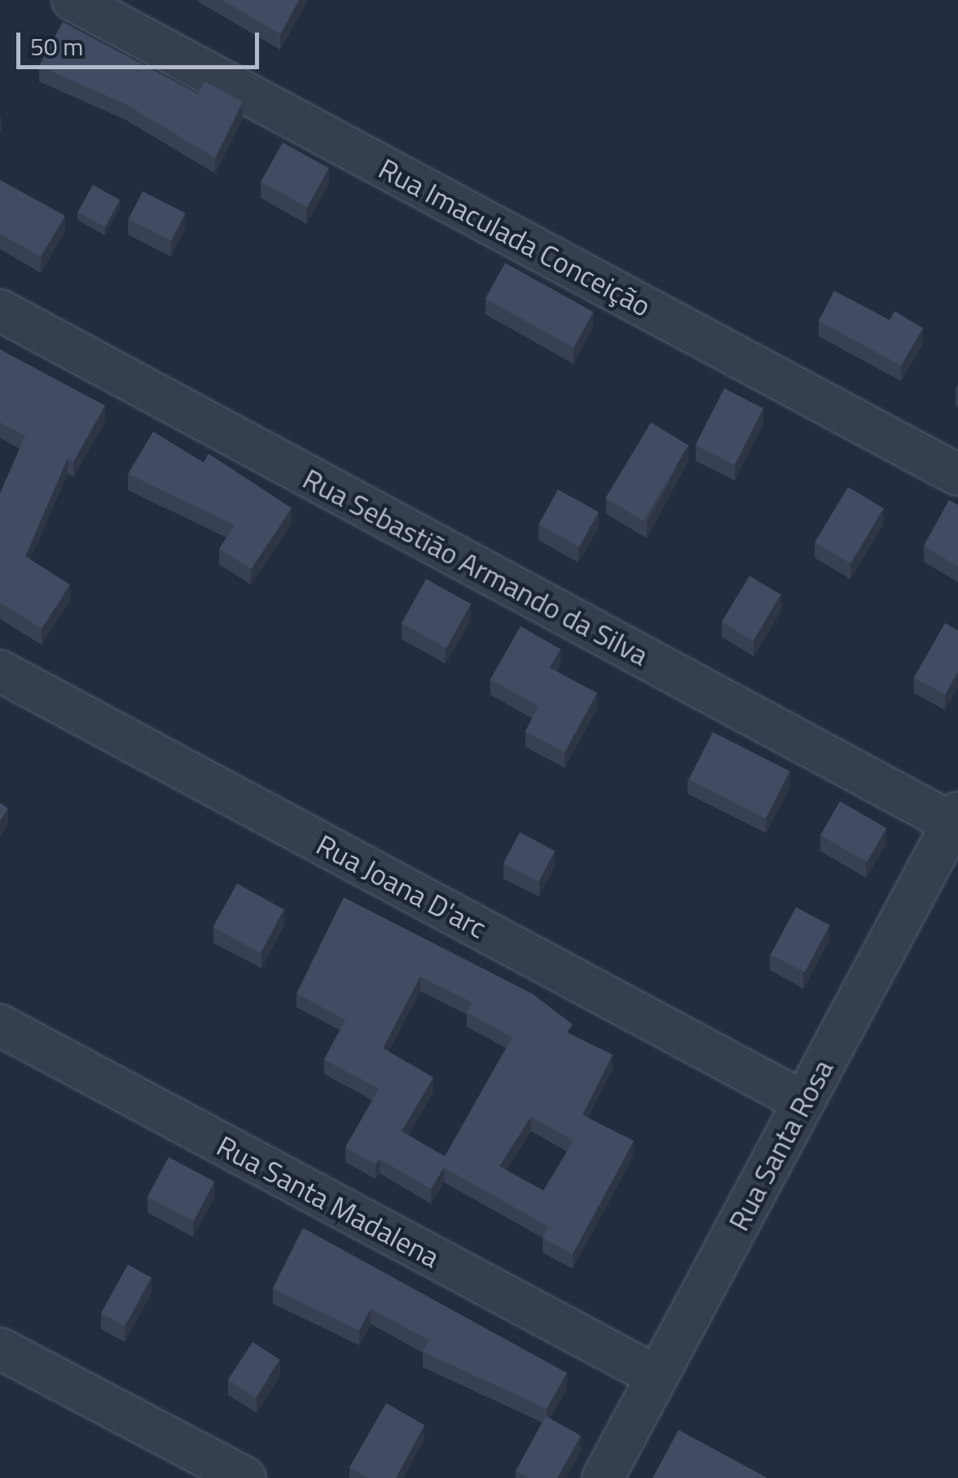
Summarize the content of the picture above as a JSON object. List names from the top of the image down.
{
  "streets": {
    "street": [
      "Rua Imaculada Conceição",
      "Rua Sebastião Armando da Silva",
      "Rua Joana D'arc",
      "Rua Santa Rosa",
      "Rua Santa Madalena"
    ]
  },
  "crossings": [
    ["Rua Sebastião Armando da Silva", "Rua Santa Rosa"],
    ["Rua Joana D'arc", "Rua Santa Rosa"],
    ["Rua Santa Rosa", "Rua Santa Madalena"]
  ],
  "scale_bar": "50 m"
}
